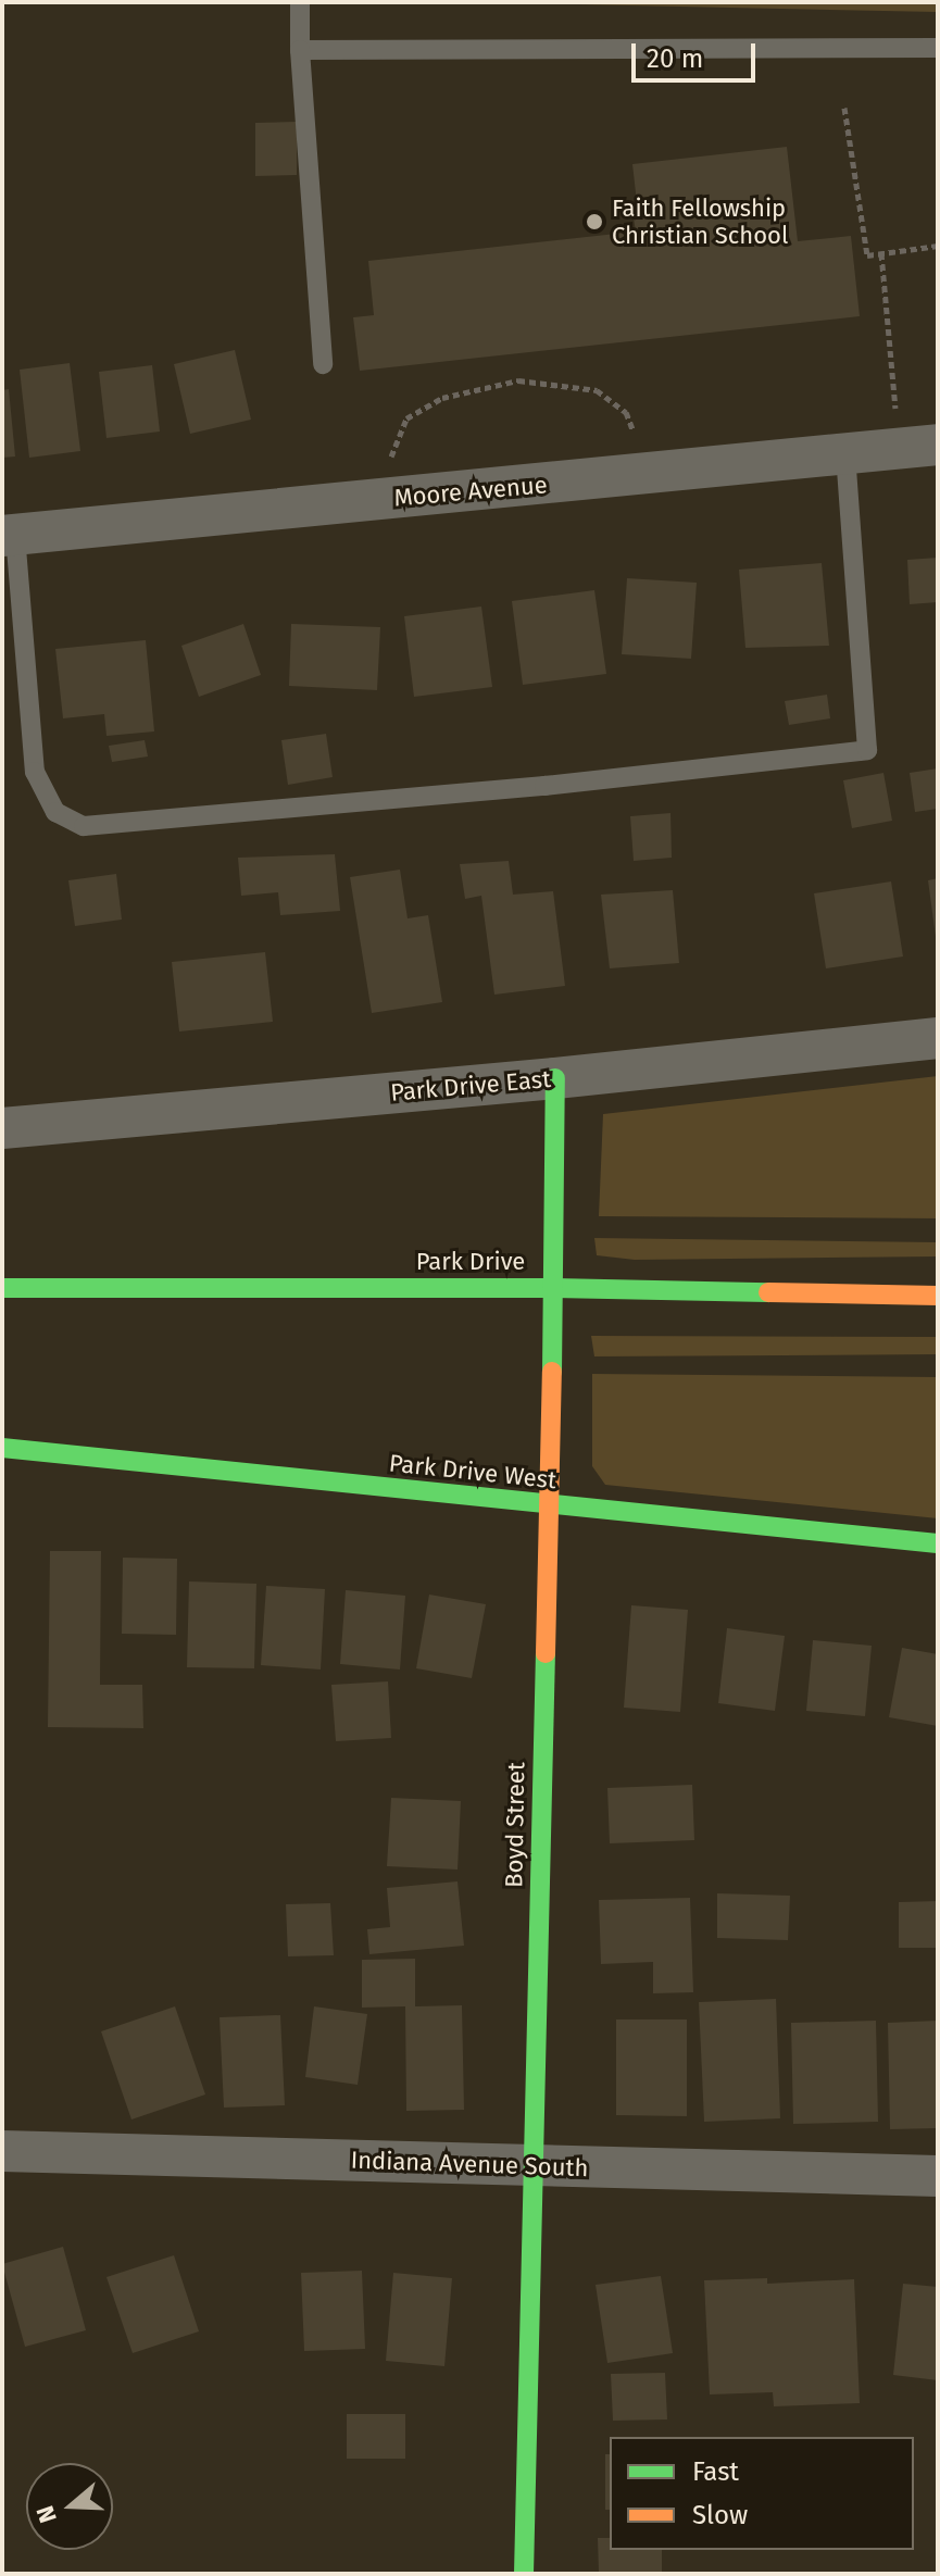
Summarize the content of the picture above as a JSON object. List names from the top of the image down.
{
  "streets": {
    "street": [
      "Moore Avenue",
      "Park Drive East",
      "Park Drive",
      "Park Drive West",
      "Boyd Street",
      "Indiana Avenue South"
    ]
  },
  "crossings": [
    ["Park Drive East", "Boyd Street"],
    ["Park Drive", "Boyd Street"],
    ["Park Drive West", "Boyd Street"],
    ["Boyd Street", "Indiana Avenue South"]
  ],
  "places": ["Faith Fellowship Christian School"],
  "legend": ["Fast", "Slow"],
  "scale_bar": "20 m",
  "north": "left"
}
